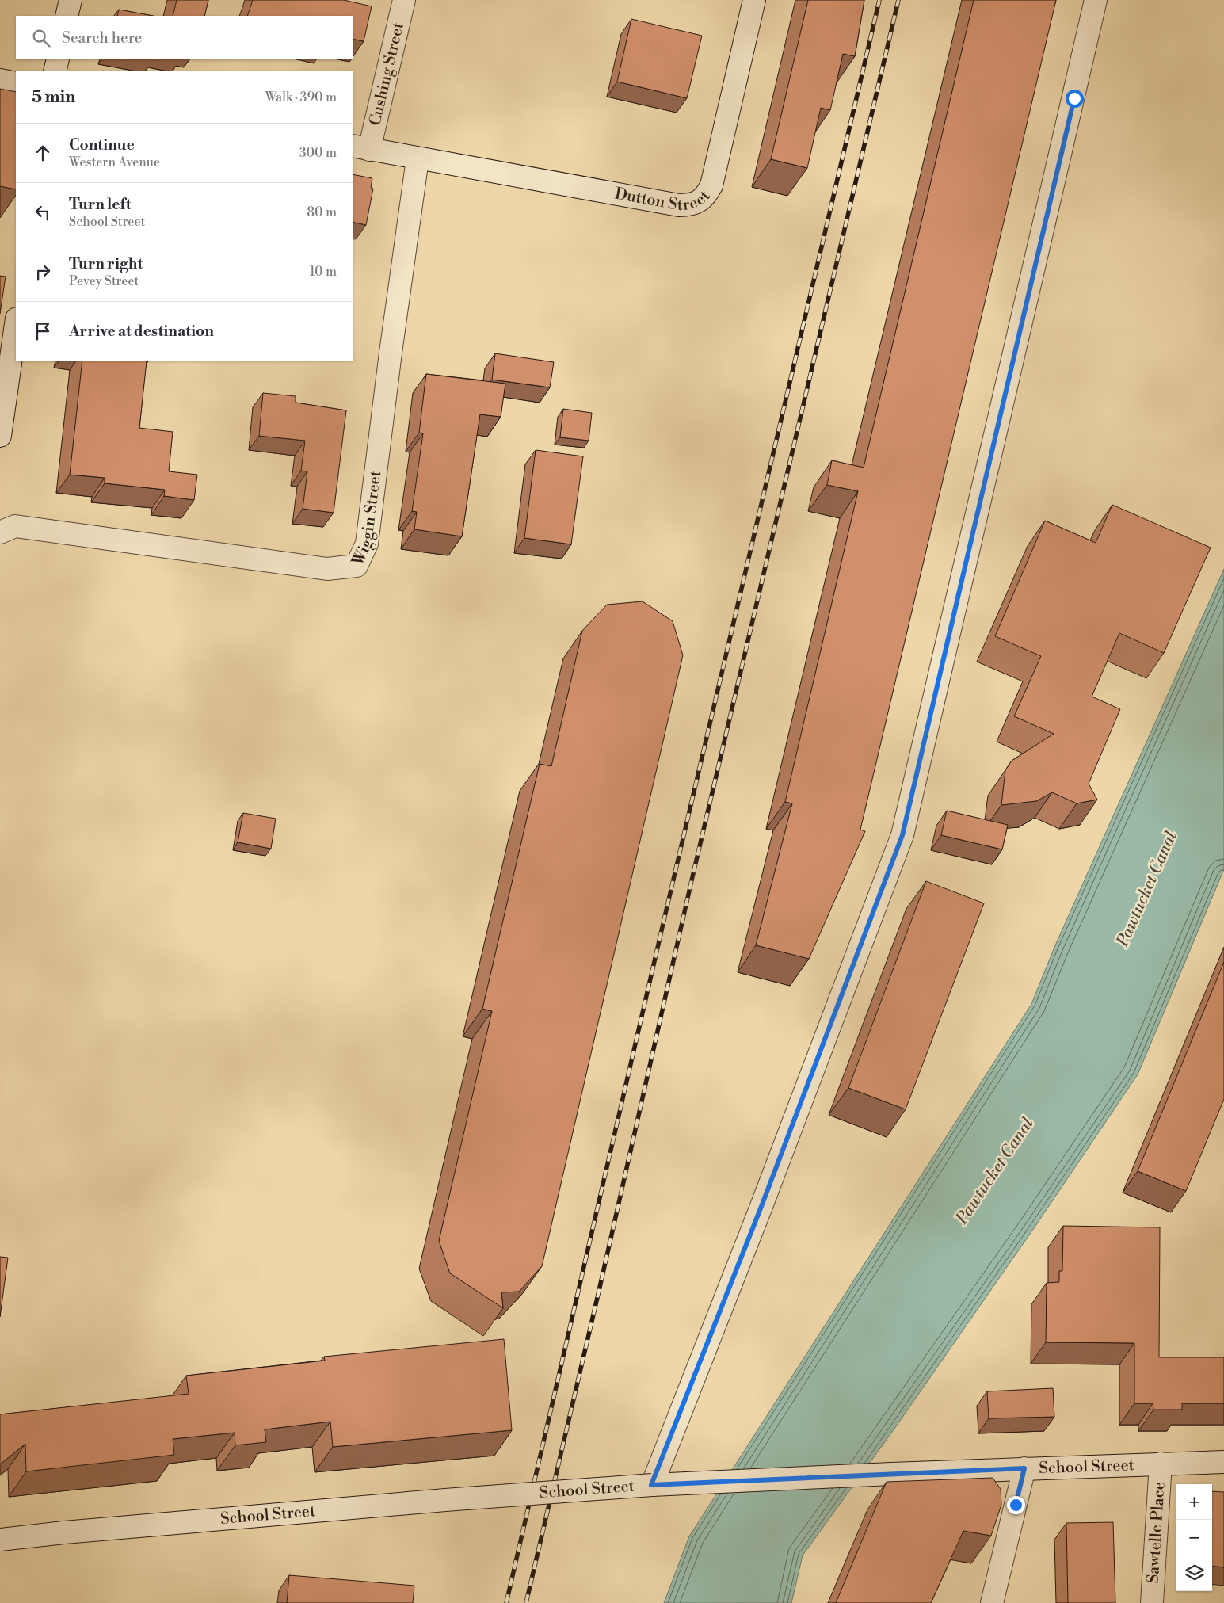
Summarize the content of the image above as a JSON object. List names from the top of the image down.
{
  "streets": {
    "street": [
      "Cushing Street",
      "Dutton Street",
      "Wiggin Street",
      "School Street",
      "Sawtelle Place"
    ]
  },
  "crossings": [
    ["Cushing Street", "Dutton Street"],
    ["Dutton Street", "Wiggin Street"],
    ["School Street", "Sawtelle Place"]
  ],
  "water": ["Pawtucket Canal"],
  "page": {
    "search": "Search here",
    "heading": ["5 min", "Walk · 390 m"],
    "list": [
      ["Continue", "Western Avenue", "300 m"],
      ["Turn left", "School Street", "80 m"],
      ["Turn right", "Pevey Street", "10 m"],
      "Arrive at destination"
    ],
    "map_buttons": ["+", "−"]
  }
}
